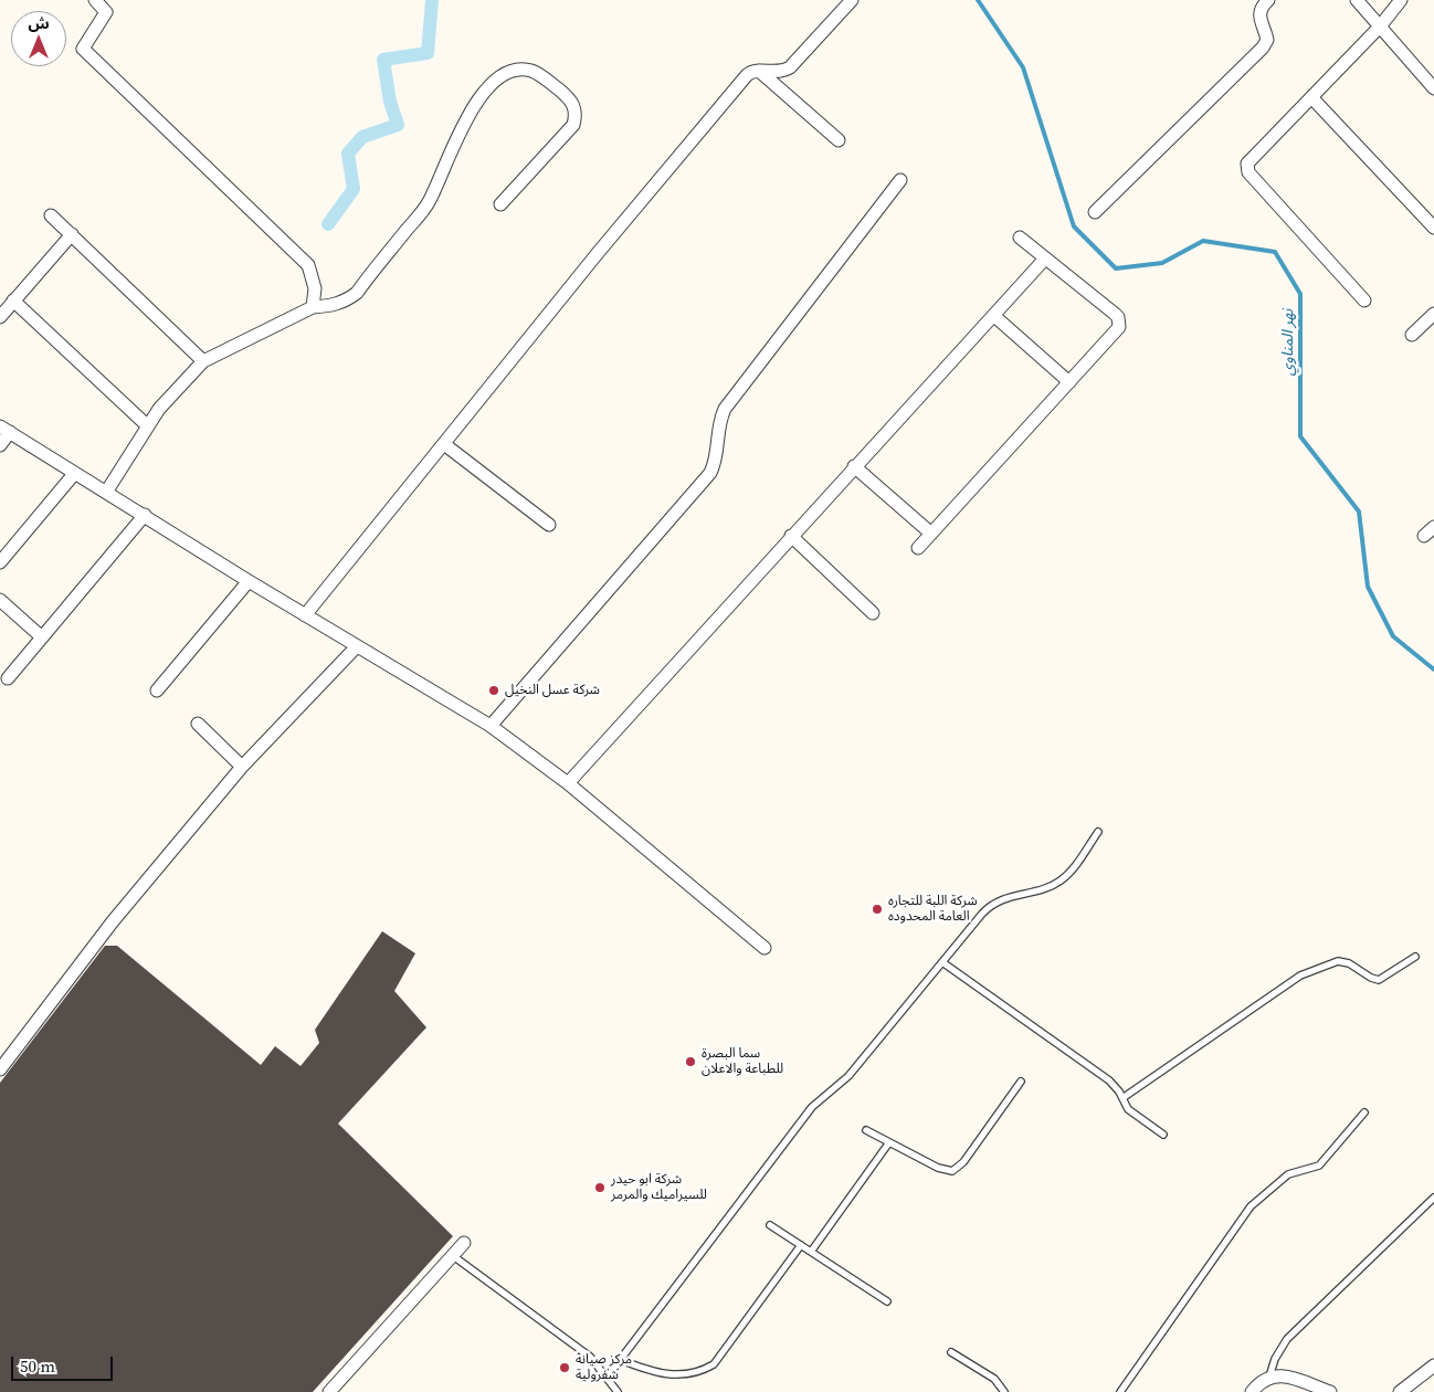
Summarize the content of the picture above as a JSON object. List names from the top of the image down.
{
  "water": ["نهر المناوي"],
  "places": [
    "شركة عسل النخيل",
    "شركة اللبة للتجاره العامة المحدوده",
    "سما البصرة للطباعة والاعلان",
    "شركة ابو حيدر للسيراميك والمرمر",
    "مركز صيانة شفرولية"
  ],
  "scale_bar": "50 m",
  "north": "top"
}
